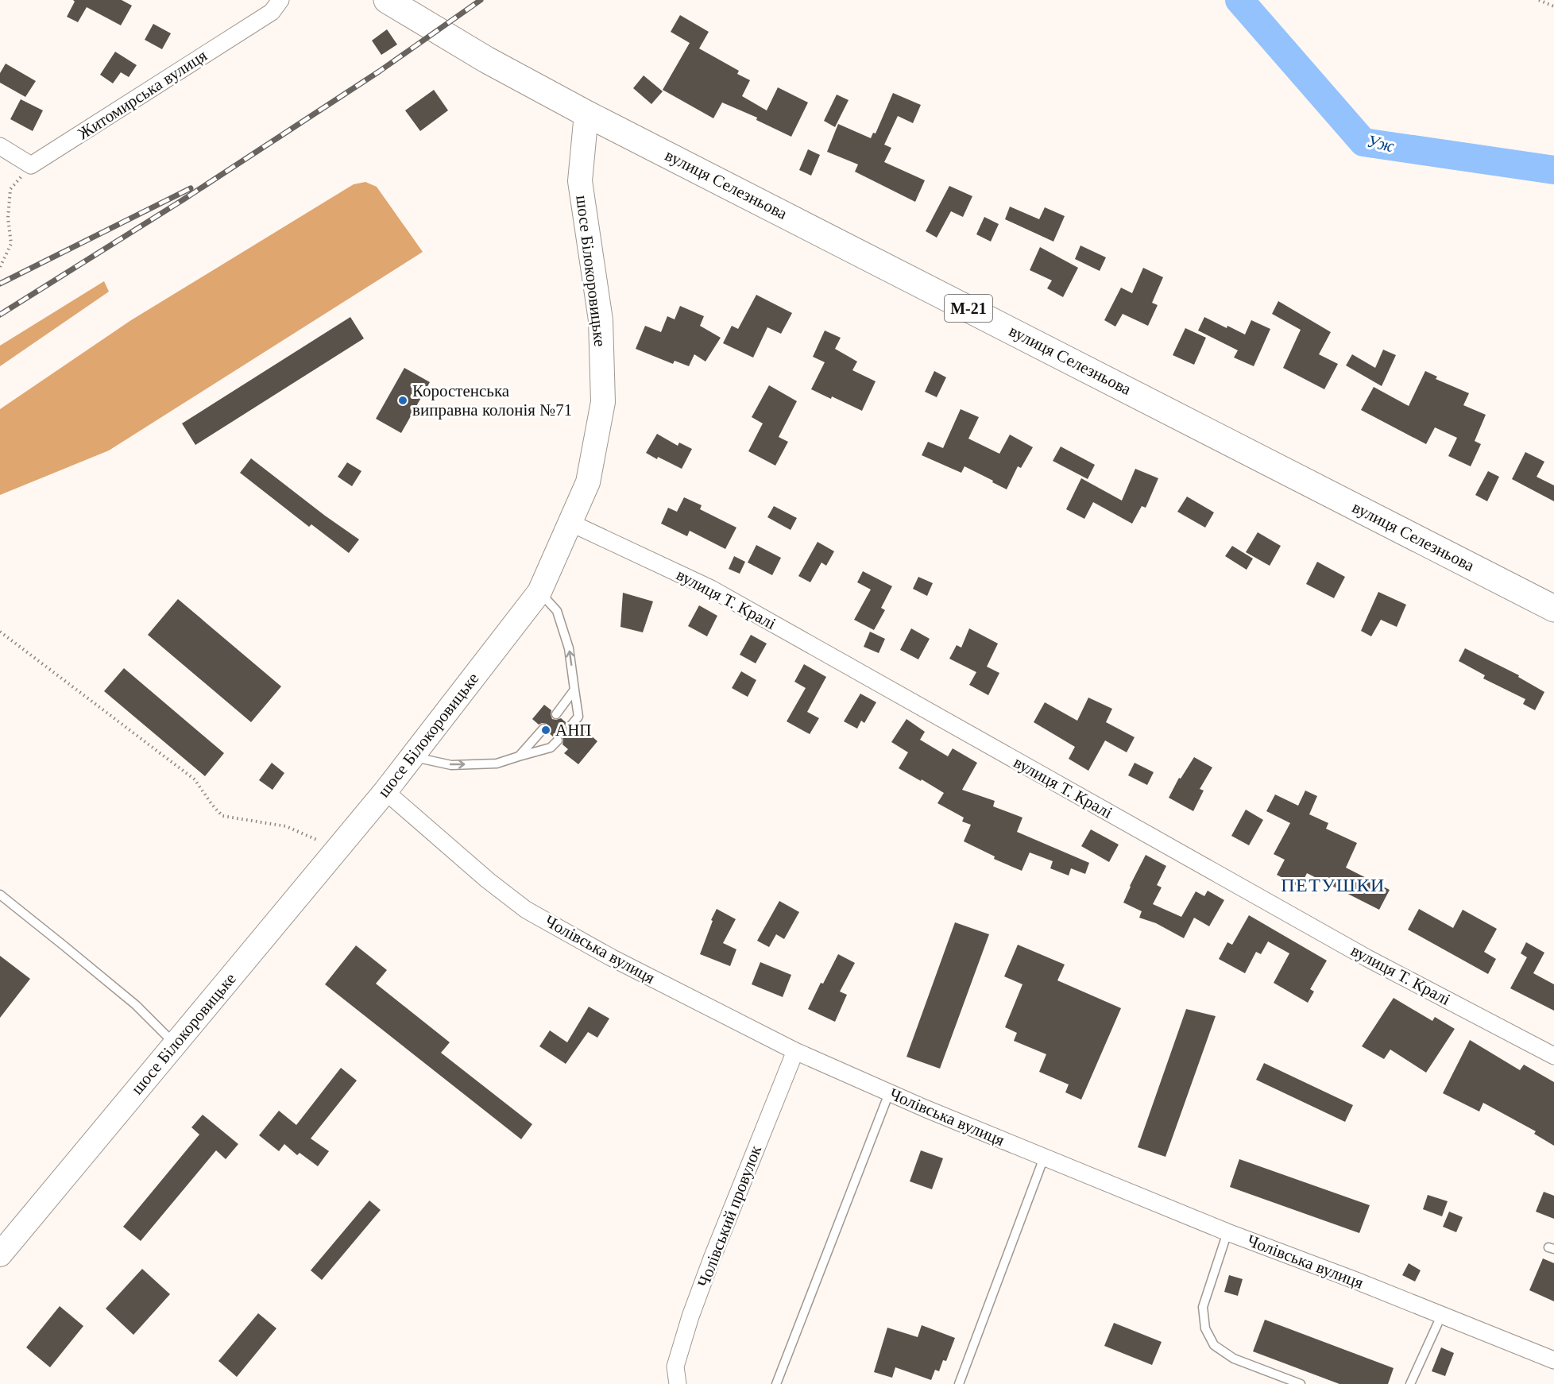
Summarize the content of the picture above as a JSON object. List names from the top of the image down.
{
  "streets": {
    "highway": ["вулиця Селезньова", "М-21"],
    "main road": ["шосе Білокоровицьке"],
    "street": [
      "Житомирська вулиця",
      "вулиця Т. Кралі",
      "Чолівська вулиця",
      "Чолівський провулок"
    ]
  },
  "crossings": [
    ["вулиця Селезньова", "шосе Білокоровицьке"],
    ["шосе Білокоровицьке", "вулиця Т. Кралі"],
    ["шосе Білокоровицьке", "Чолівська вулиця"],
    ["Чолівська вулиця", "Чолівський провулок"]
  ],
  "districts": ["ПЕТУШКИ"],
  "water": ["Уж"],
  "places": ["Коростенська виправна колонія №71", "АНП"]
}
